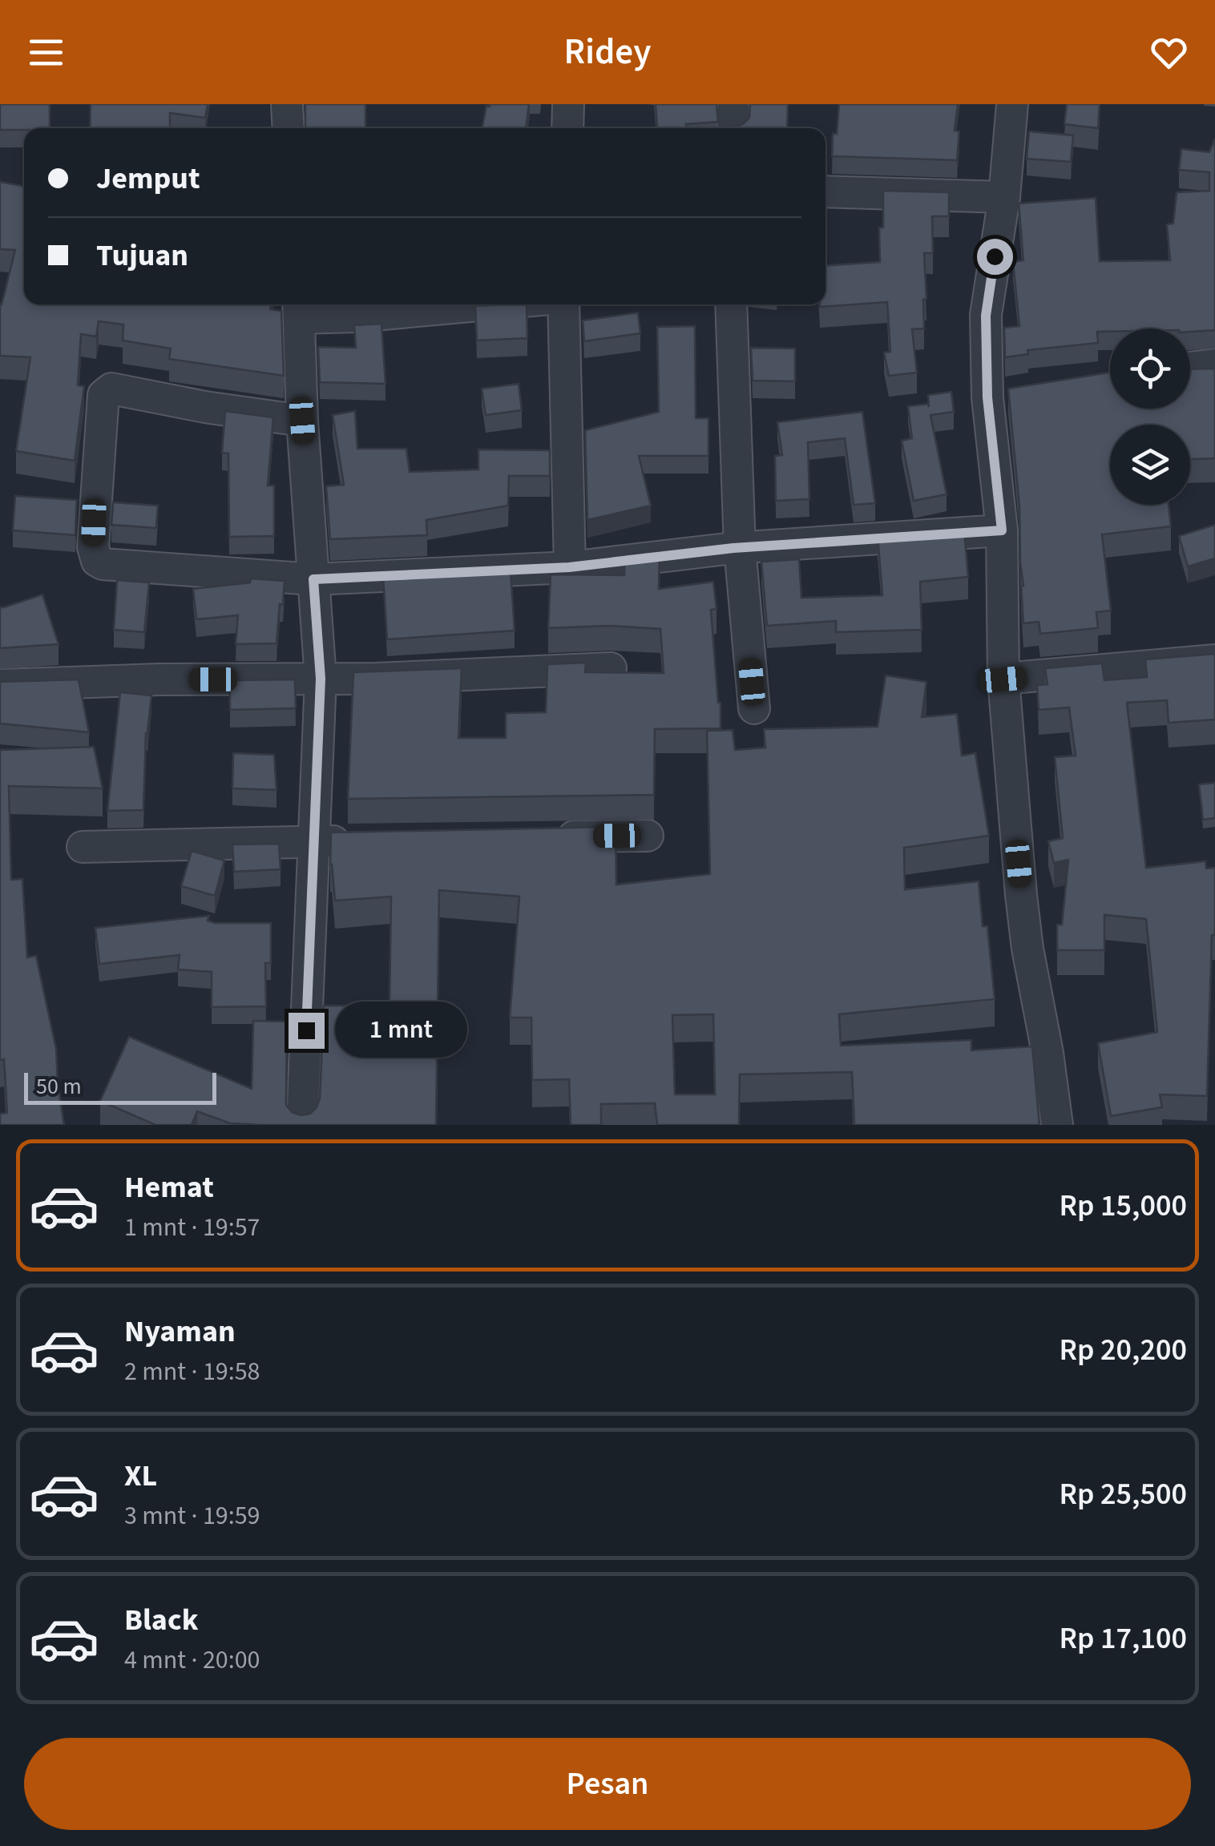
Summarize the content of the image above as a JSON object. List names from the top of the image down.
{
  "scale_bar": "50 m",
  "page": {
    "header": "Ridey",
    "banner": ["Jemput", "Tujuan"],
    "bubble": "1 mnt",
    "scale": "50 m",
    "list": [
      {
        "name": "Hemat",
        "note": "1 mnt · 19:57",
        "value": "Rp 15,000"
      },
      {
        "name": "Nyaman",
        "note": "2 mnt · 19:58",
        "value": "Rp 20,200"
      },
      {
        "name": "XL",
        "note": "3 mnt · 19:59",
        "value": "Rp 25,500"
      },
      {
        "name": "Black",
        "note": "4 mnt · 20:00",
        "value": "Rp 17,100"
      }
    ],
    "buttons": "Pesan"
  }
}
